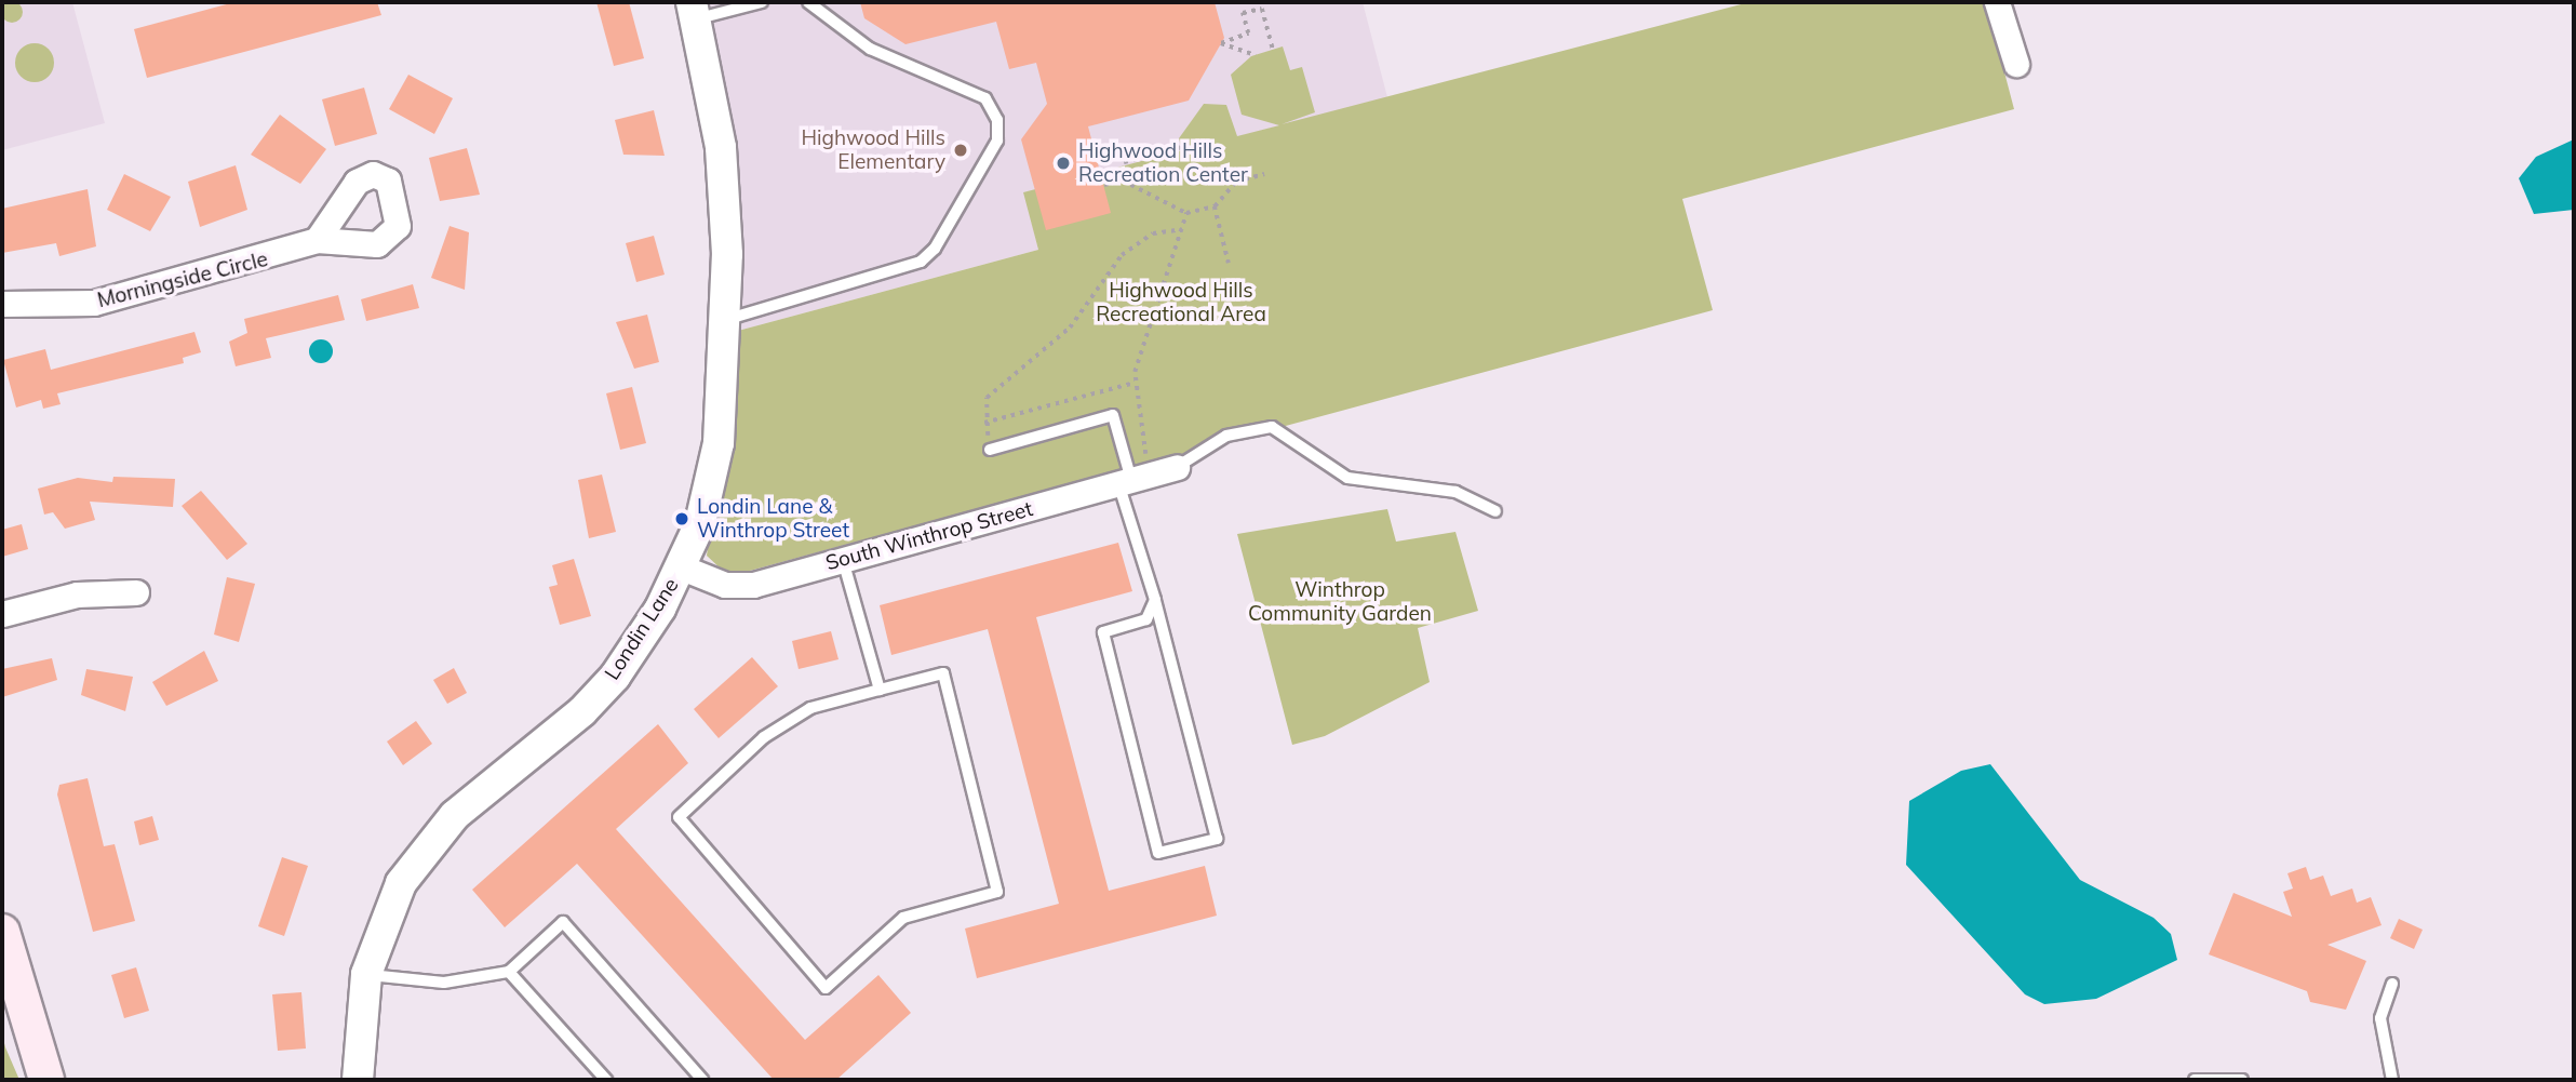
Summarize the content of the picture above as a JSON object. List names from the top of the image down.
{
  "streets": {
    "street": ["Morningside Circle", "South Winthrop Street", "Londin Lane"]
  },
  "crossings": [
    ["South Winthrop Street", "Londin Lane"]
  ],
  "parks": ["Highwood Hills Recreational Area", "Winthrop Community Garden"],
  "places": ["Highwood Hills Elementary", "Highwood Hills Recreation Center", "Londin Lane & Winthrop Street"]
}
